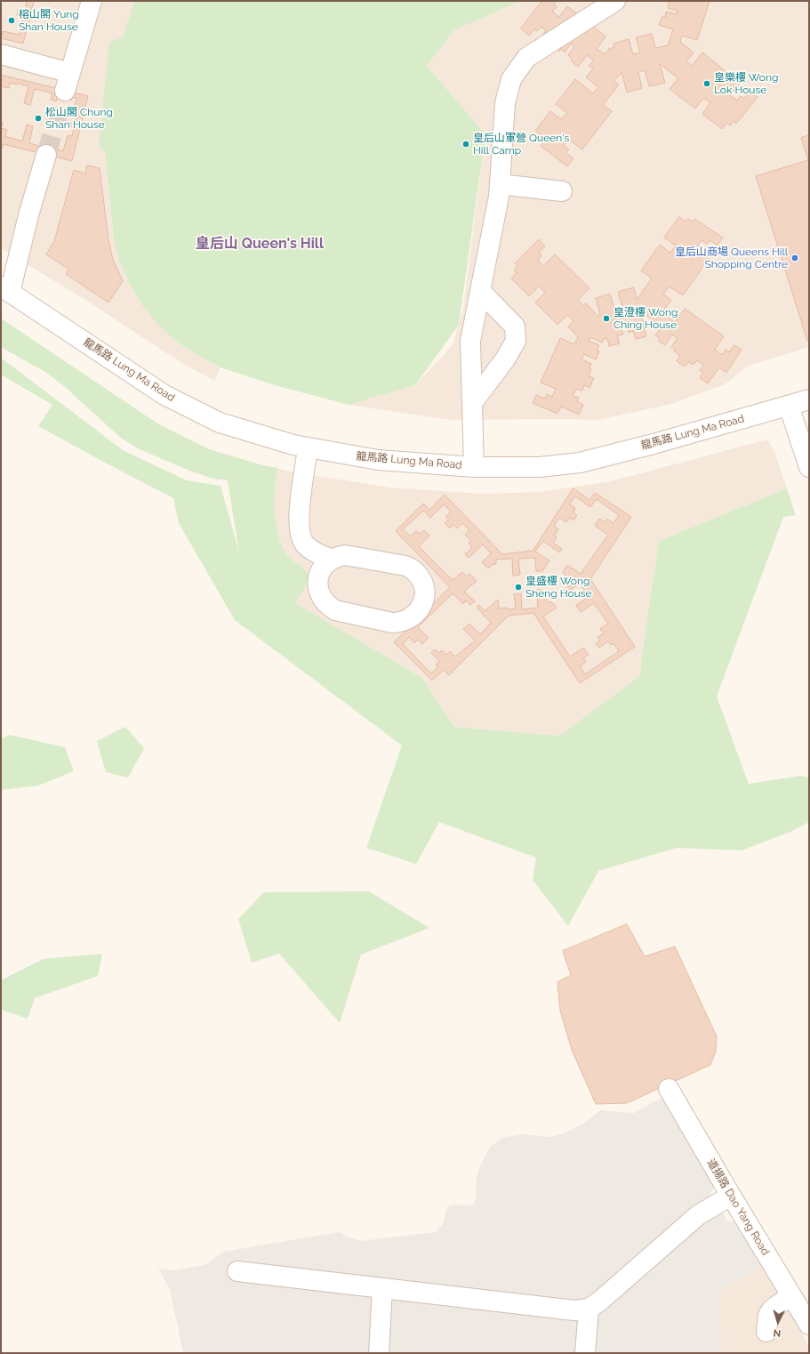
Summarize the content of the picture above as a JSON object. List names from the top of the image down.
{
  "streets": {
    "street": ["龍馬路 Lung Ma Road", "道揚路 Dao Yang Road"]
  },
  "districts": ["皇后山 Queen's Hill"],
  "places": [
    "榕山閣 Yung Shan House",
    "皇樂樓 Wong Lok House",
    "松山閣 Chung Shan House",
    "皇后山軍營 Queen's Hill Camp",
    "皇后山商場 Queens Hill Shopping Centre",
    "皇澄樓 Wong Ching House",
    "皇盛樓 Wong Sheng House"
  ],
  "north": "bottom"
}
